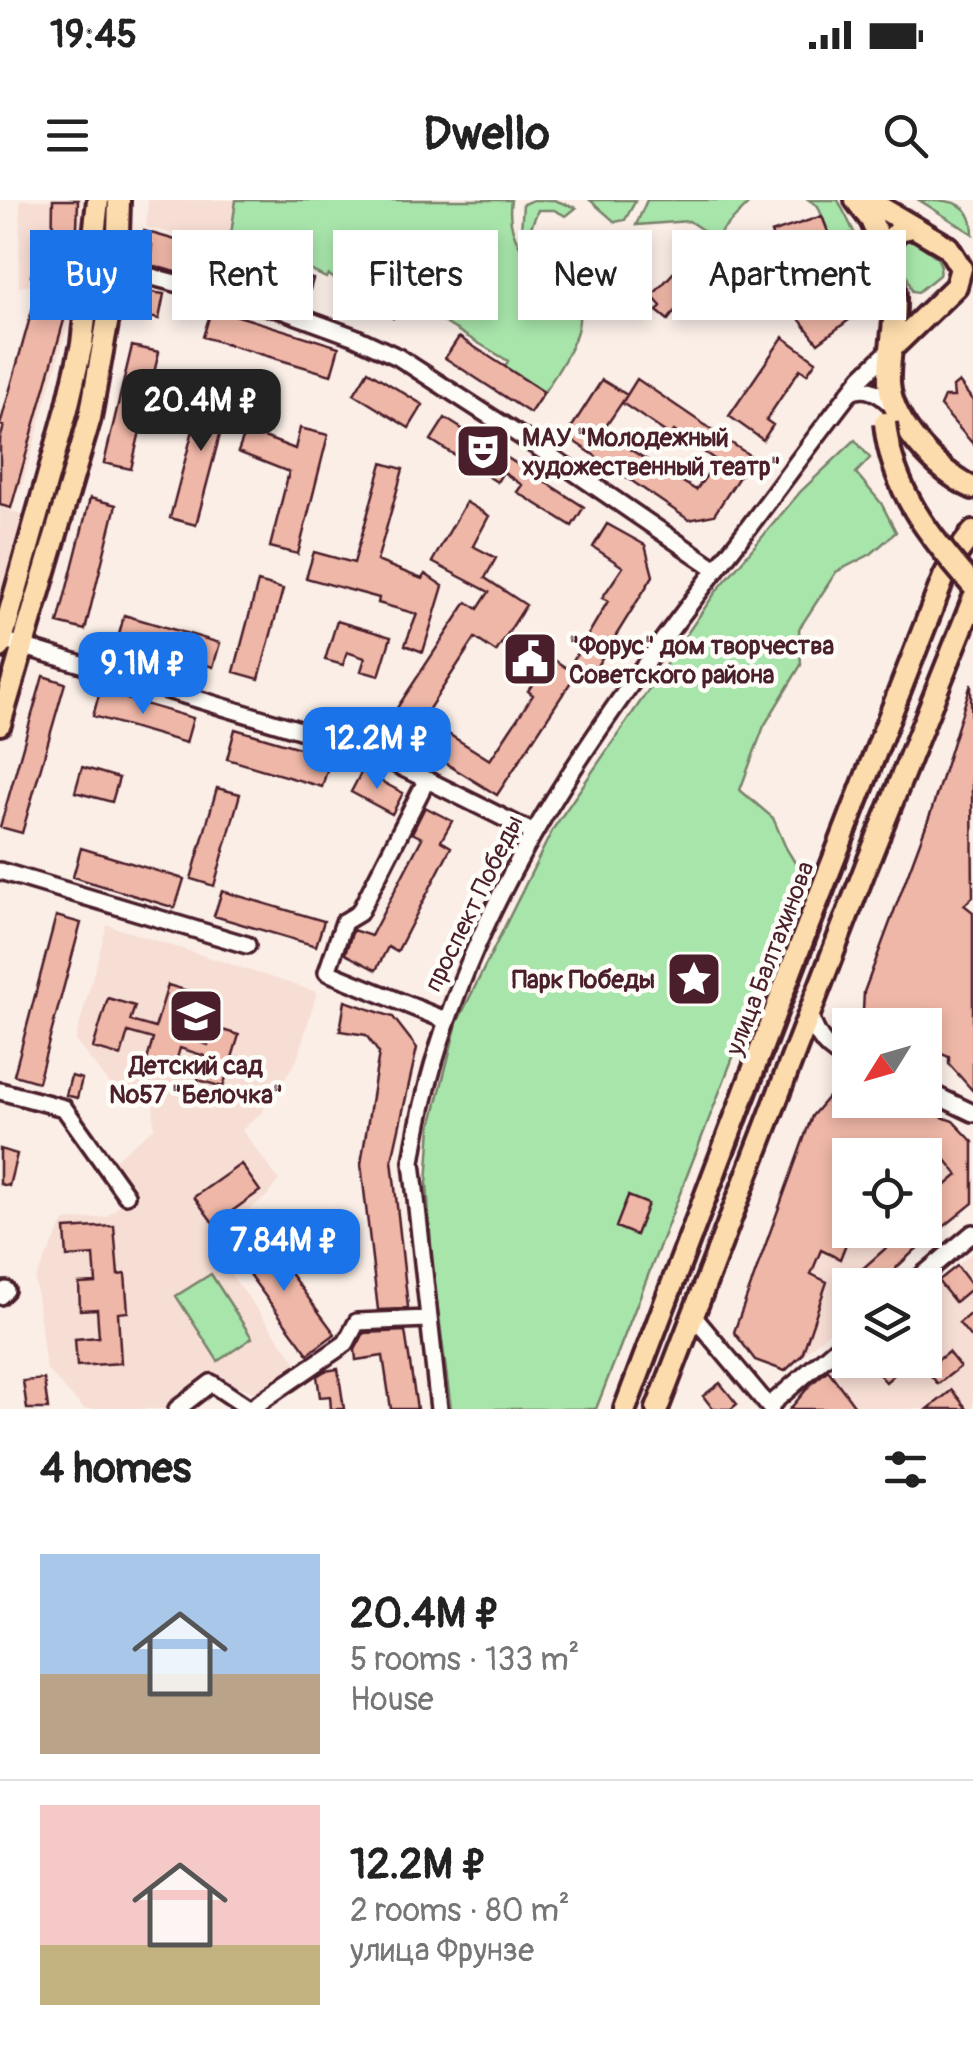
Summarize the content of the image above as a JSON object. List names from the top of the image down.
{
  "streets": {
    "main road": ["улица Балтахинова"],
    "street": ["проспект Победы"]
  },
  "places": {
    "theatre": ["МАУ \"Молодежный художественный театр\""],
    "public building": ["\"Форус\" дом творчества Советского района"],
    "place": ["Парк Победы"],
    "school or university": ["Детский сад №57 \"Белочка\""]
  },
  "north": "bottom left",
  "page": {
    "status": "19:45",
    "header": "Dwello",
    "chip": [
      "Buy",
      "Rent",
      "Filters",
      "New",
      "Apartment"
    ],
    "price": [
      "20.4M ₽",
      "9.1M ₽",
      "12.2M ₽",
      "7.84M ₽"
    ],
    "heading": "4 homes",
    "list": [
      {
        "name": "20.4M ₽",
        "note": "5 rooms · 133 m² · House"
      },
      {
        "name": "12.2M ₽",
        "note": "2 rooms · 80 m² · улица Фрунзе"
      }
    ]
  }
}
